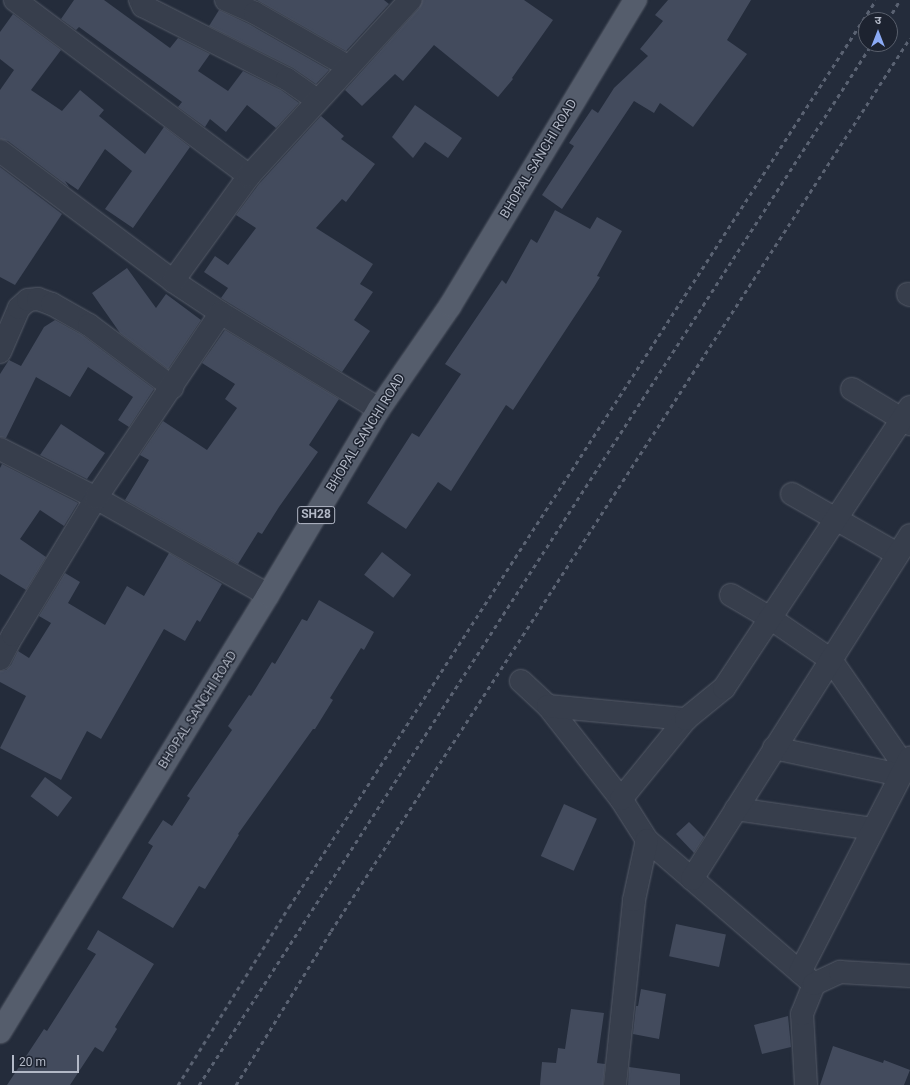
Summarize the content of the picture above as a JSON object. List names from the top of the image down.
{
  "streets": {
    "main road": ["BHOPAL SANCHI ROAD", "SH28"]
  },
  "scale_bar": "20 m",
  "north": "top"
}
